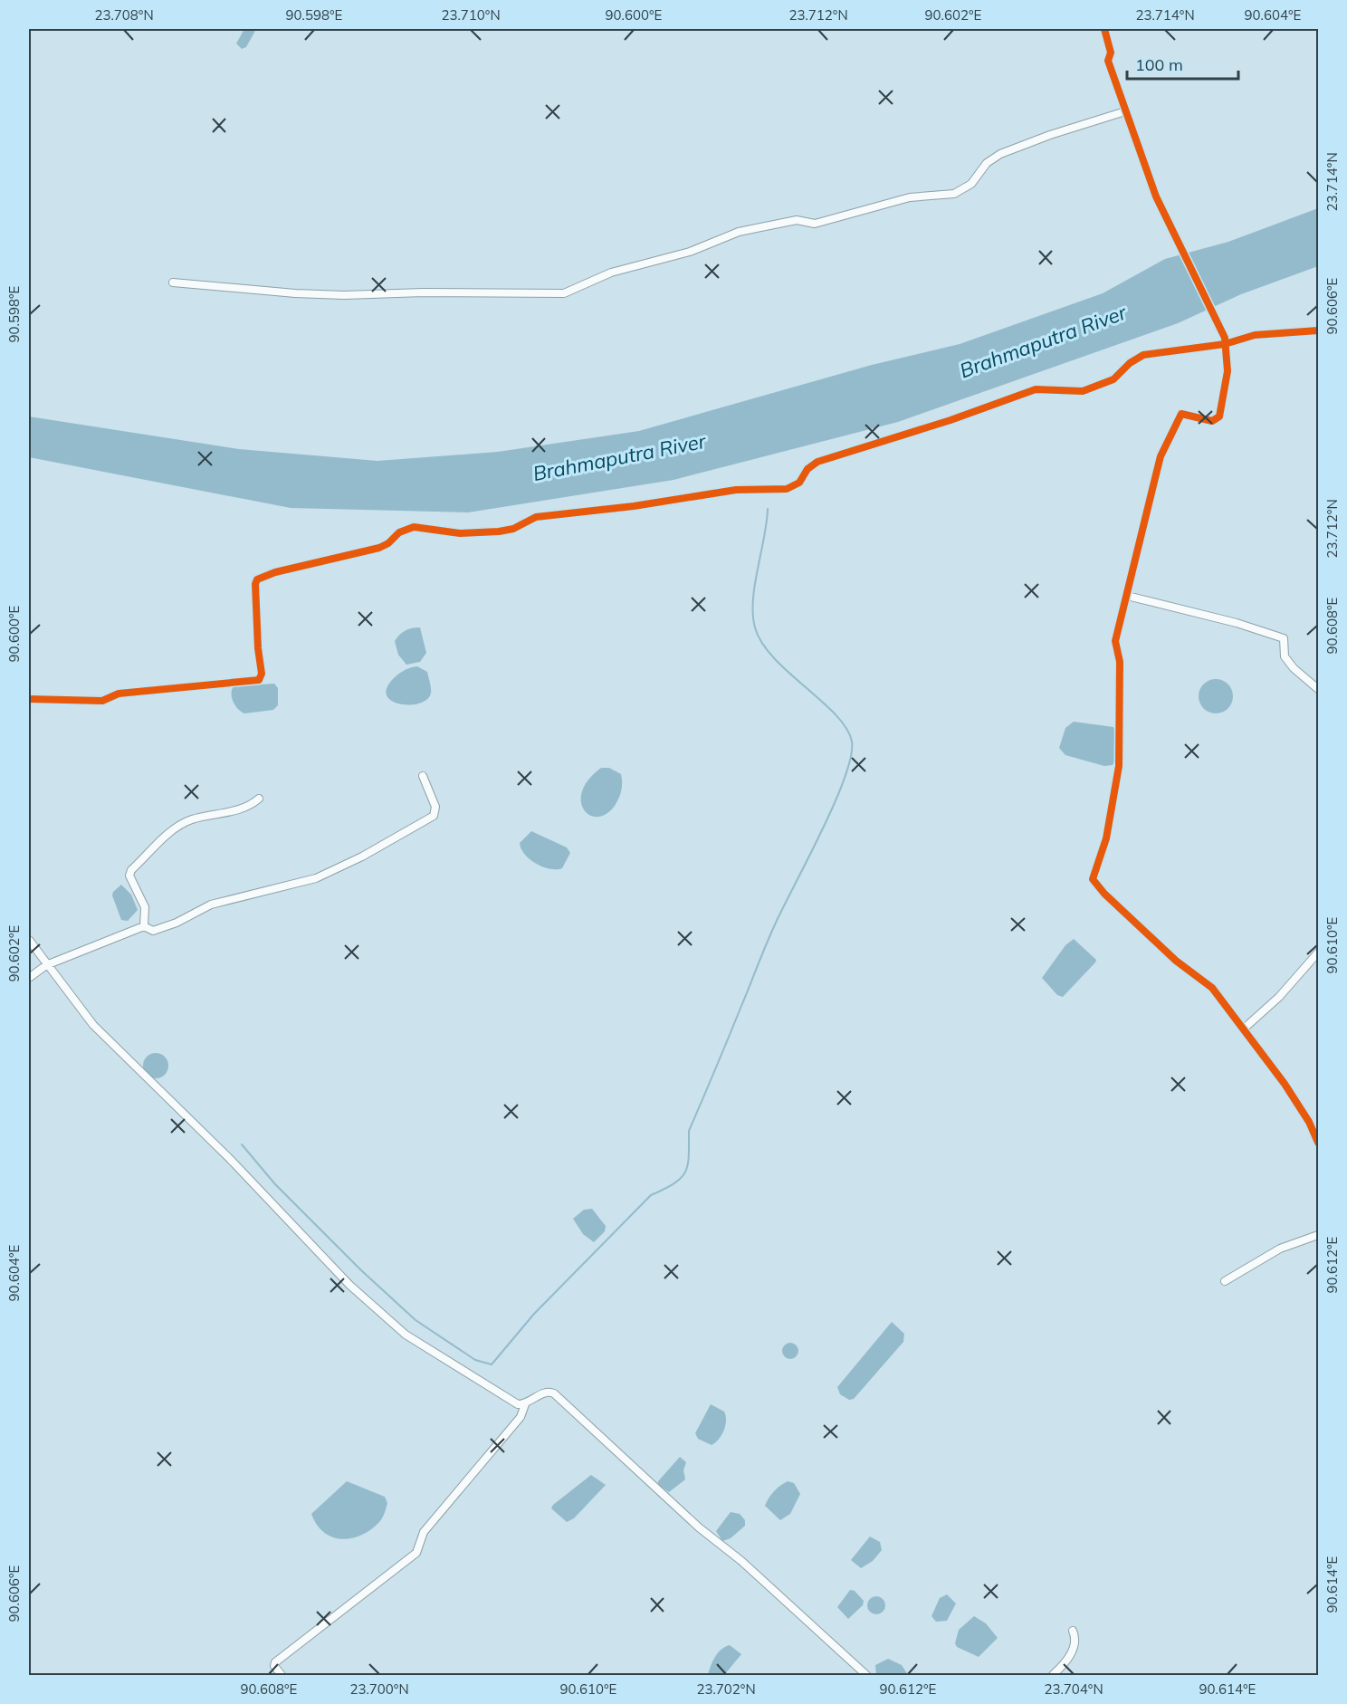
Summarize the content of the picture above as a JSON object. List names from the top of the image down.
{
  "water": ["Brahmaputra River"],
  "scale_bar": "100 m",
  "coordinates": [
    "23.708°N",
    "90.598°E",
    "23.710°N",
    "90.600°E",
    "23.712°N",
    "90.602°E",
    "23.714°N",
    "90.604°E",
    "90.606°E",
    "90.608°E",
    "90.610°E",
    "90.612°E",
    "90.614°E",
    "23.700°N",
    "23.702°N",
    "23.704°N"
  ]
}
